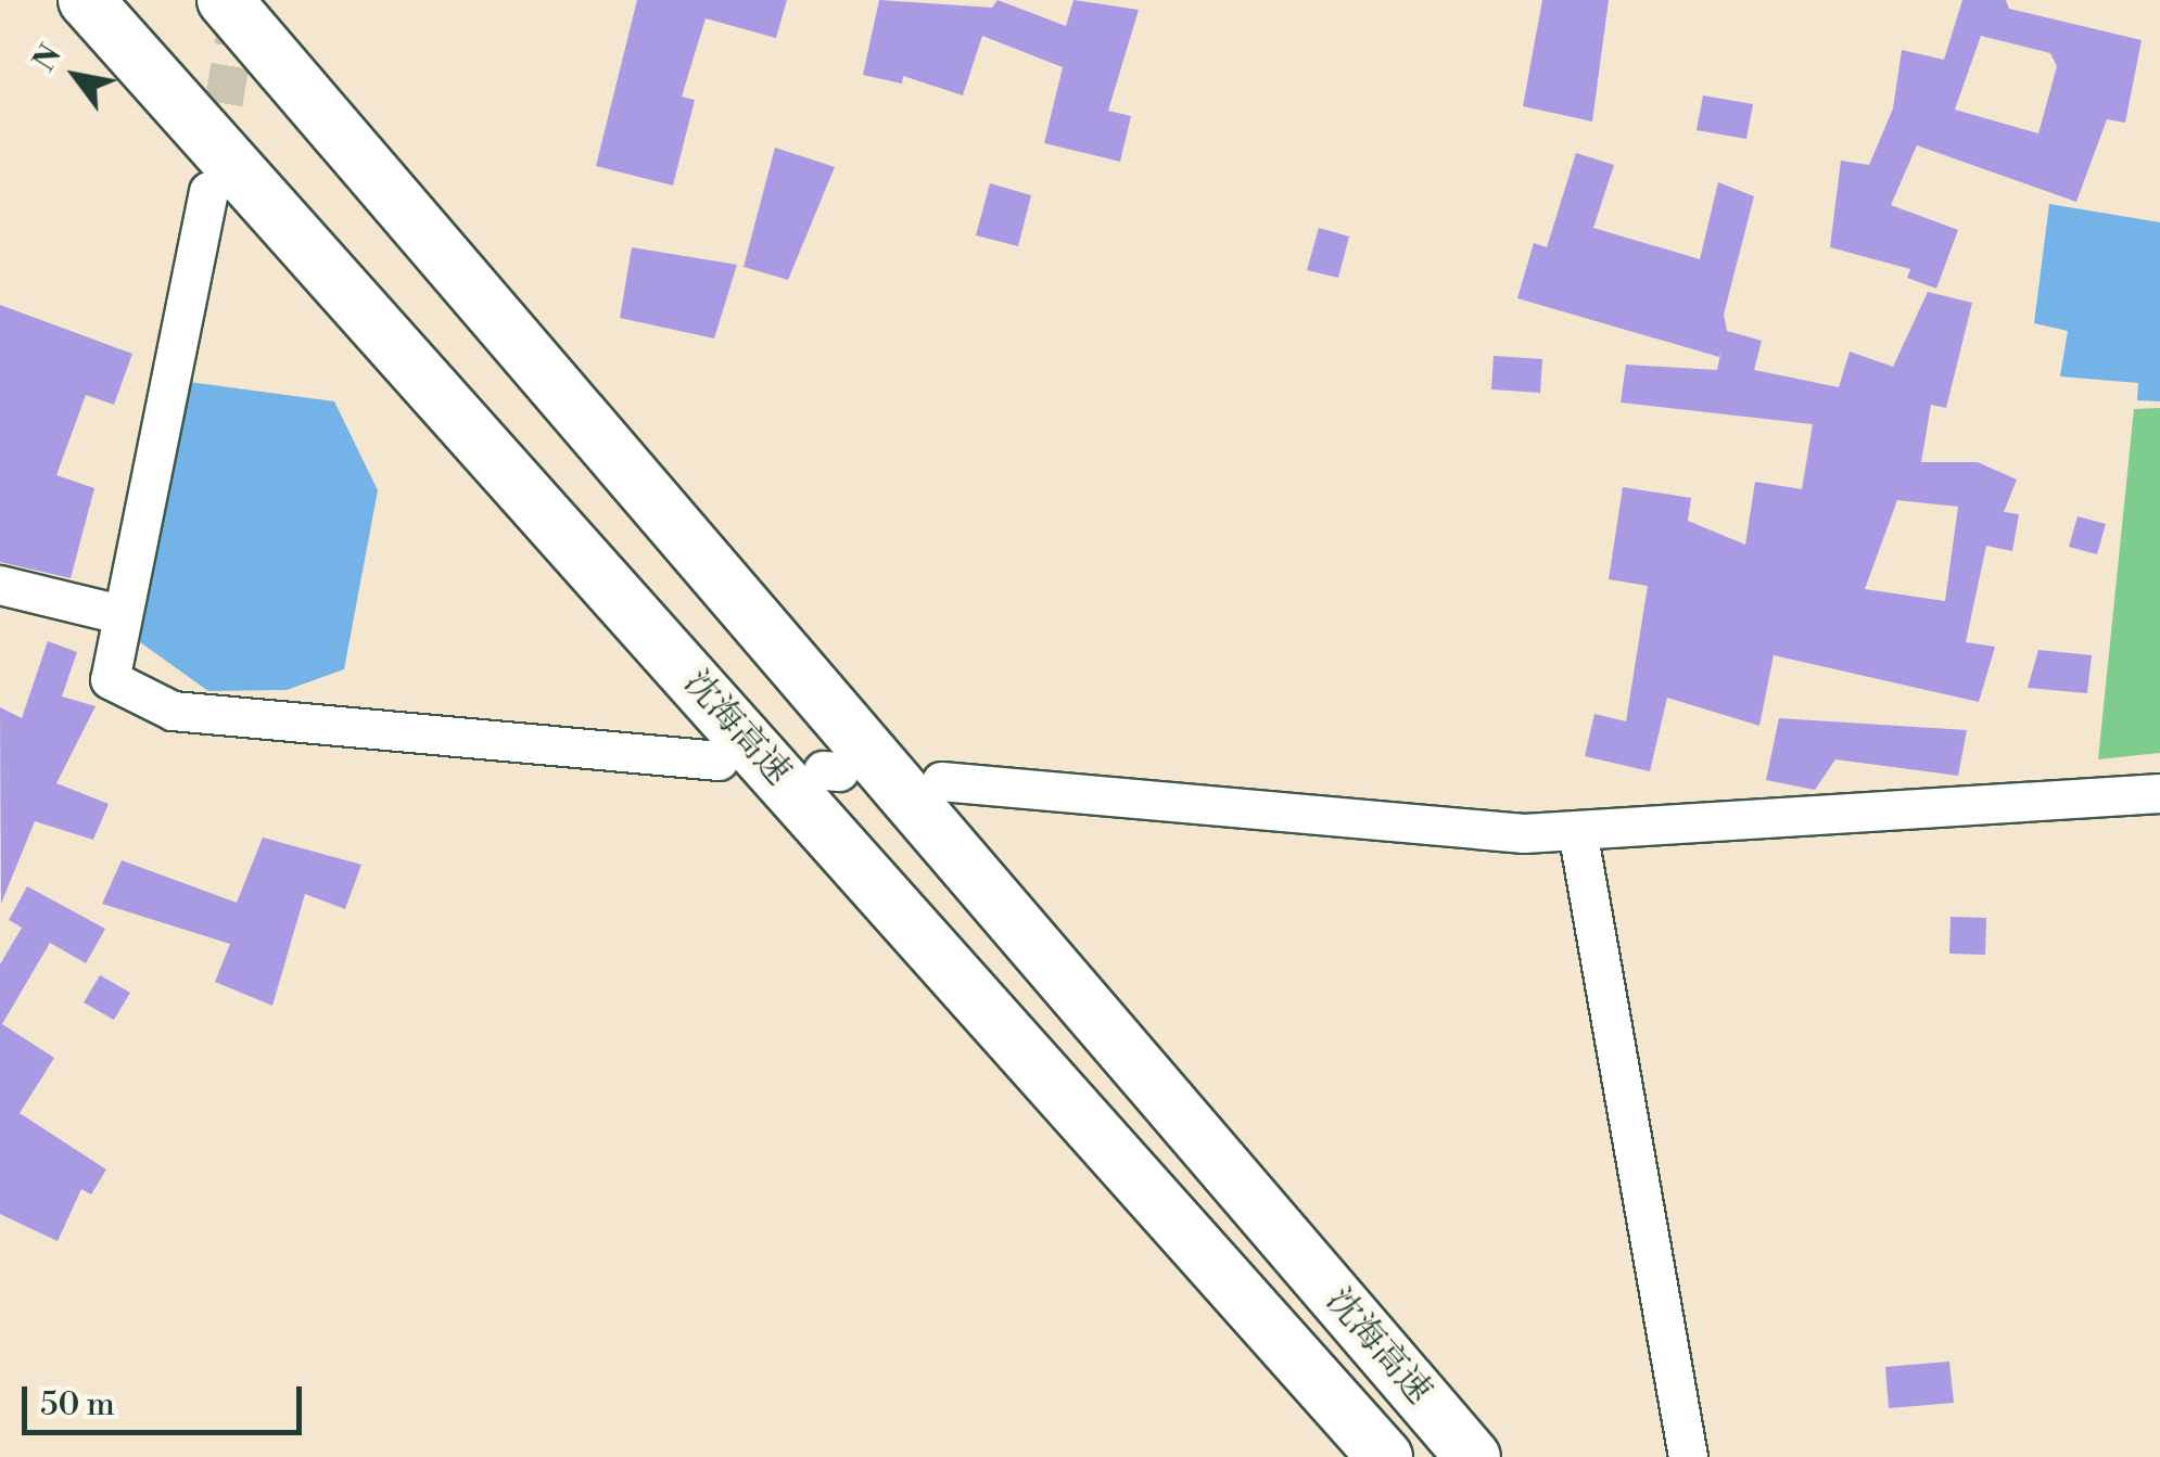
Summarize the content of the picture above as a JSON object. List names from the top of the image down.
{
  "streets": {
    "highway": ["沈海高速"]
  },
  "scale_bar": "50 m",
  "north": "top left"
}
